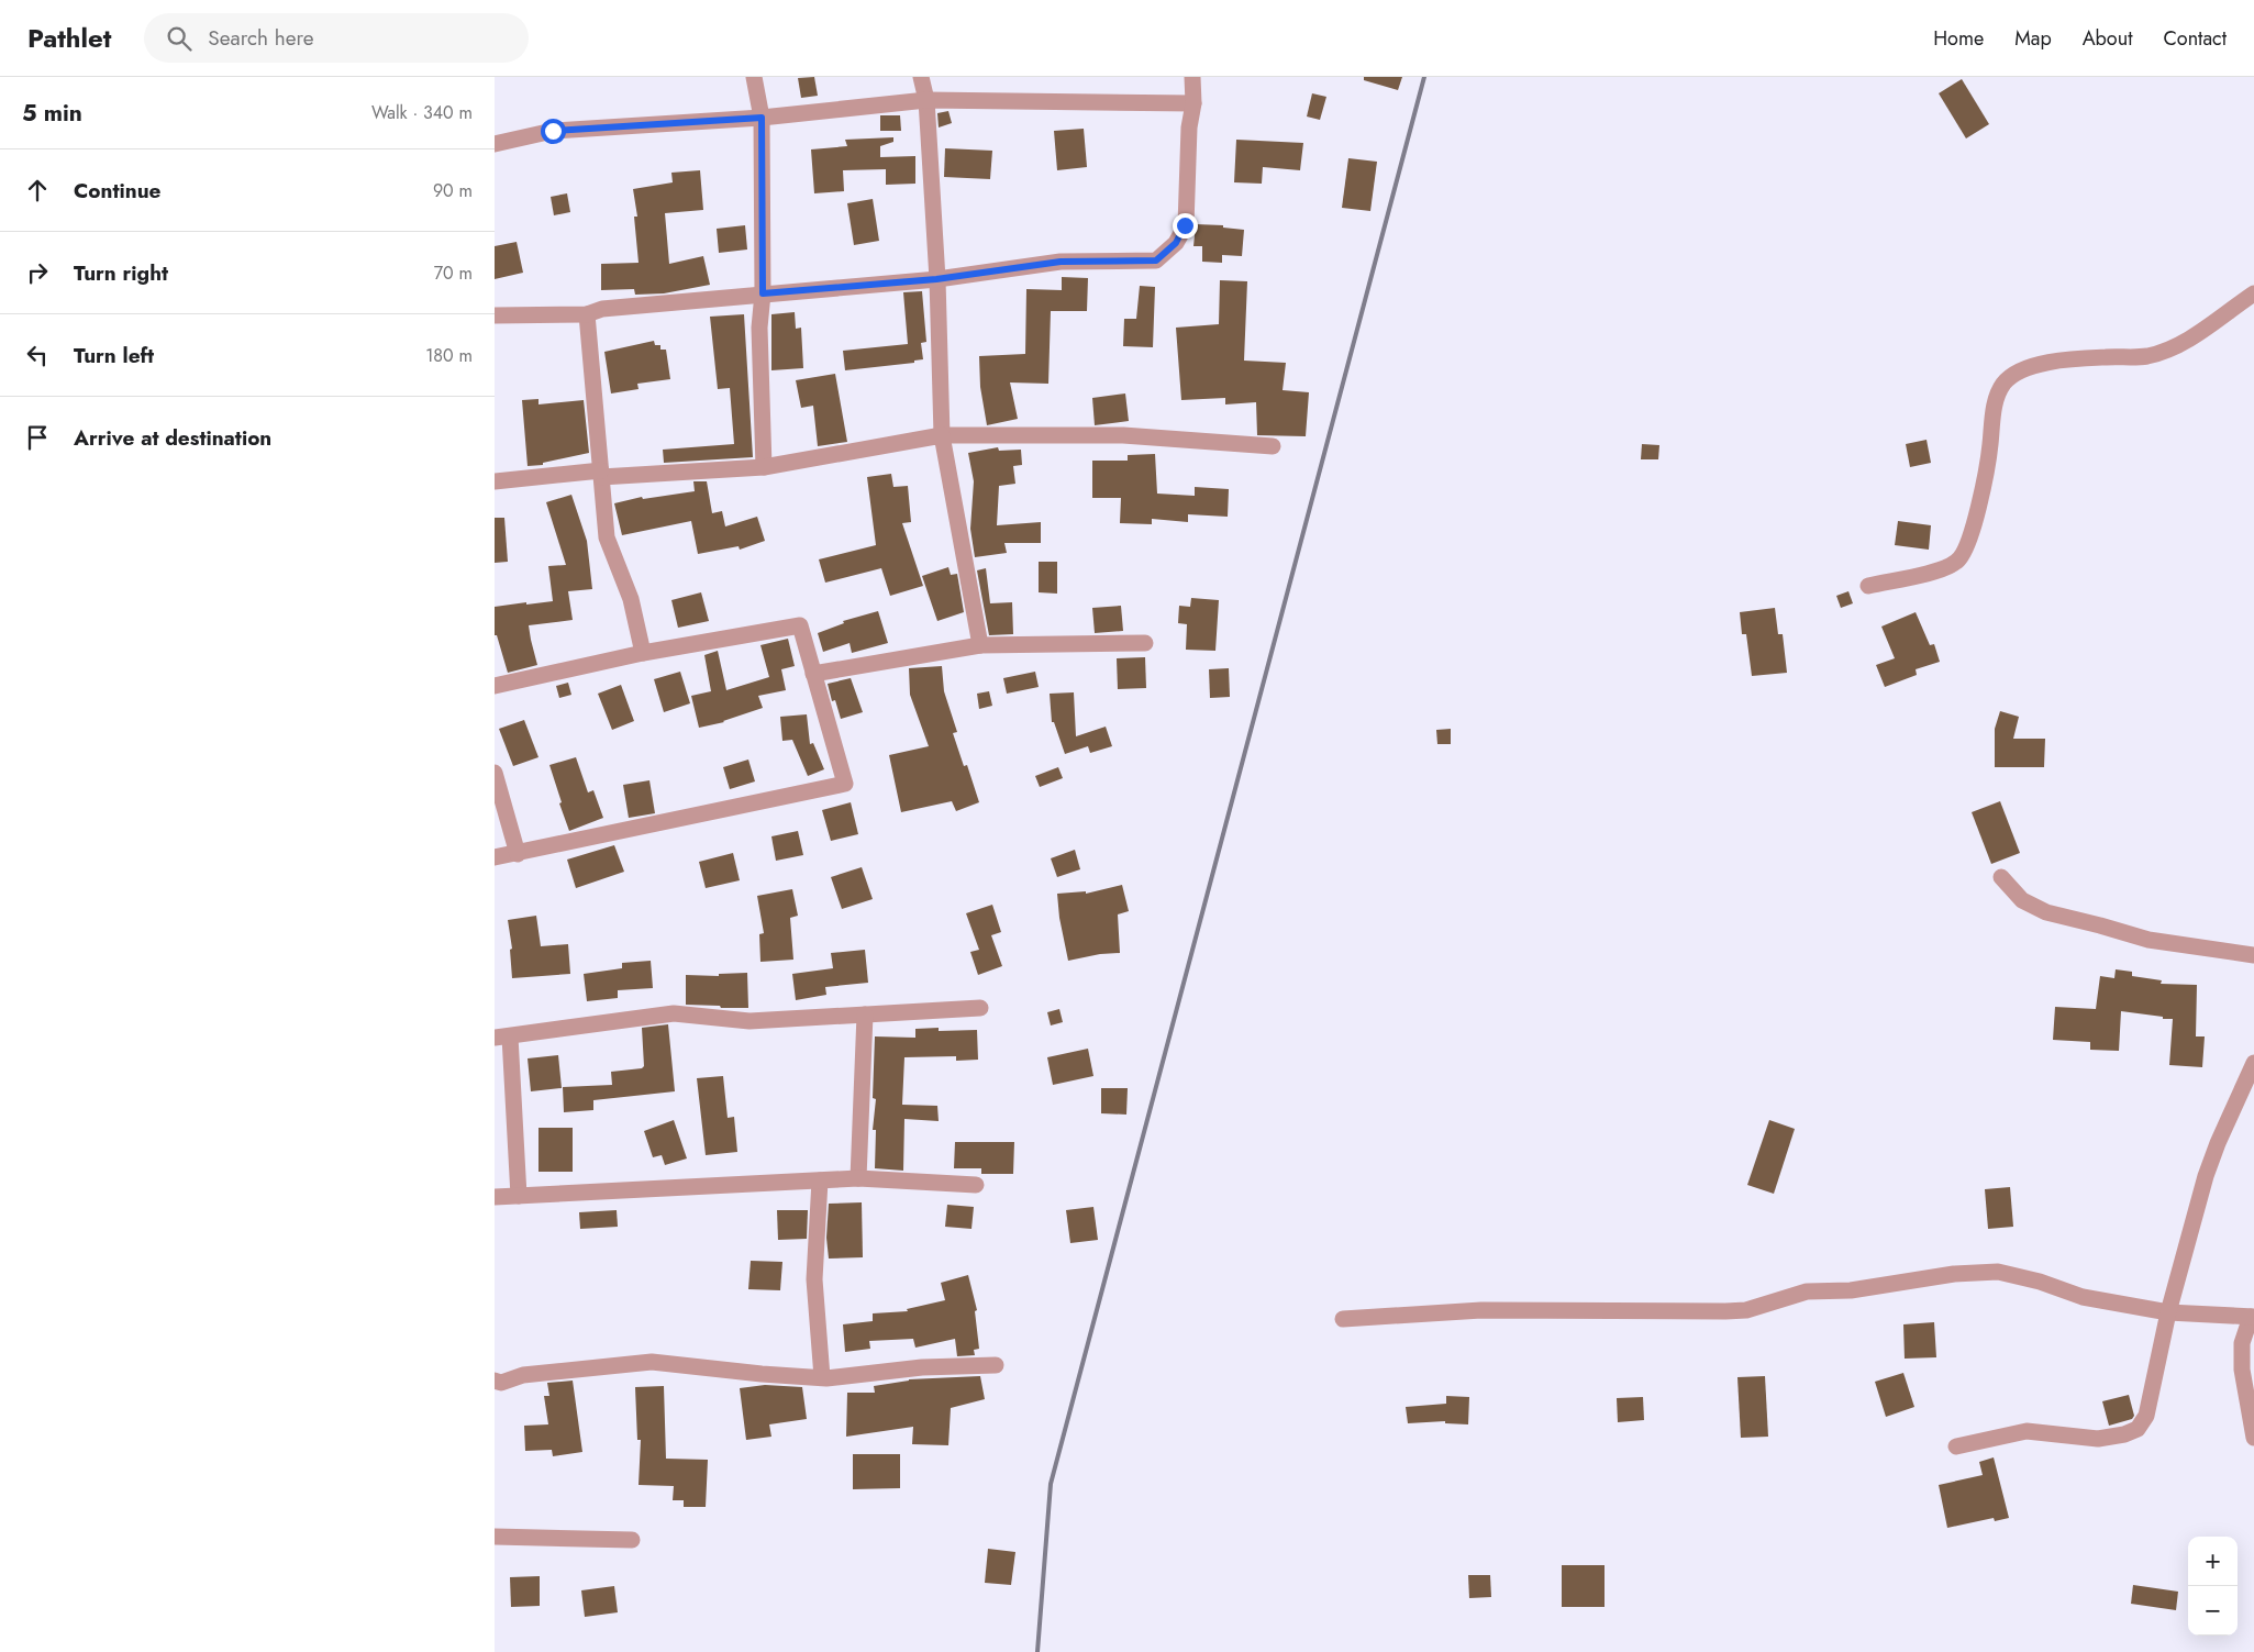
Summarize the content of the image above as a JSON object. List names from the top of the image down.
{
  "page": {
    "header": "Pathlet",
    "search": "Search here",
    "nav": [
      "Home",
      "Map",
      "About",
      "Contact"
    ],
    "heading": ["5 min", "Walk · 340 m"],
    "list": [
      ["Continue", "90 m"],
      ["Turn right", "70 m"],
      ["Turn left", "180 m"],
      "Arrive at destination"
    ],
    "map_buttons": ["+", "−"]
  }
}
